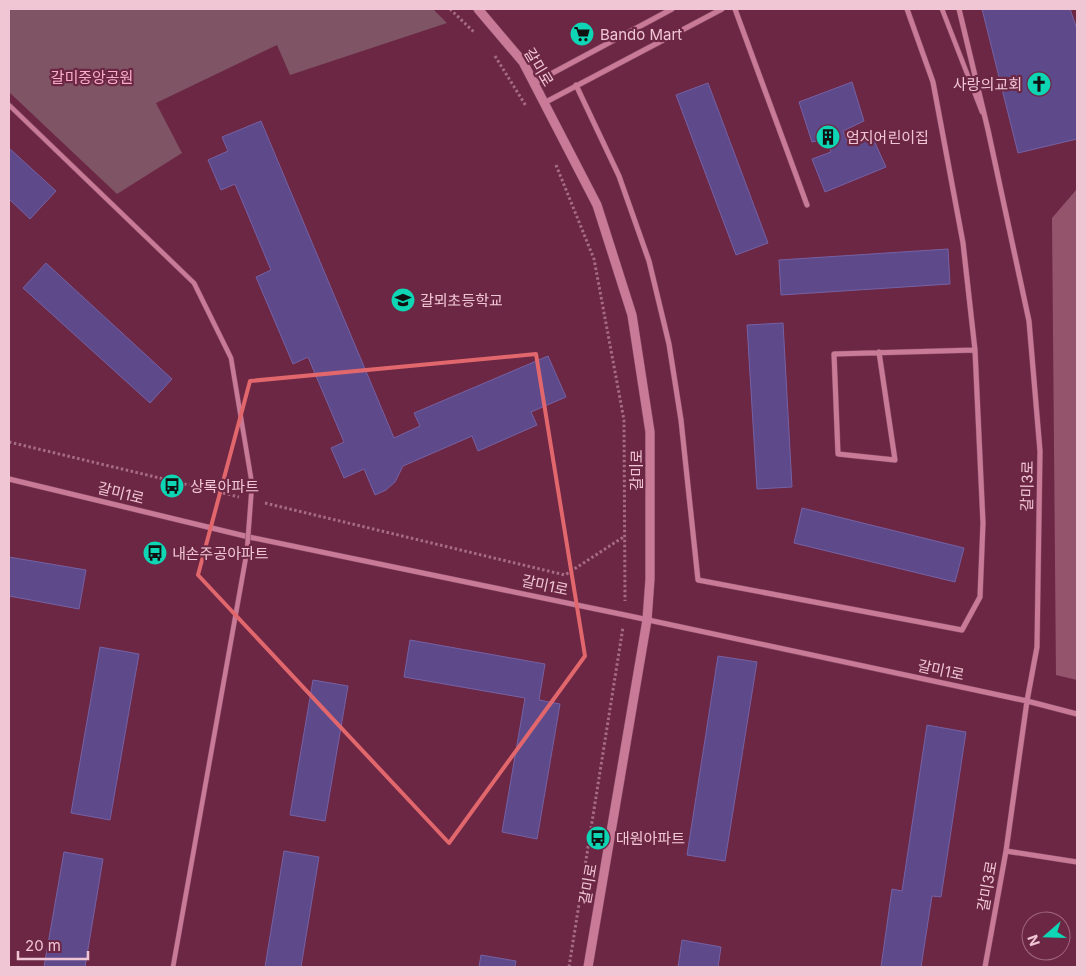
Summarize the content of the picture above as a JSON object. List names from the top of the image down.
{
  "streets": {
    "street": ["갈미로", "갈미3로", "갈미1로"]
  },
  "crossings": [
    ["갈미로", "갈미1로"],
    ["갈미3로", "갈미1로"]
  ],
  "parks": ["갈미중앙공원"],
  "places": {
    "supermarket": ["Bando Mart"],
    "church": ["사랑의교회"],
    "building": ["엄지어린이집"],
    "school or university": ["갈뫼초등학교"],
    "bus stop": ["상록아파트", "내손주공아파트", "대원아파트"]
  },
  "scale_bar": "20 m",
  "north": "left"
}
